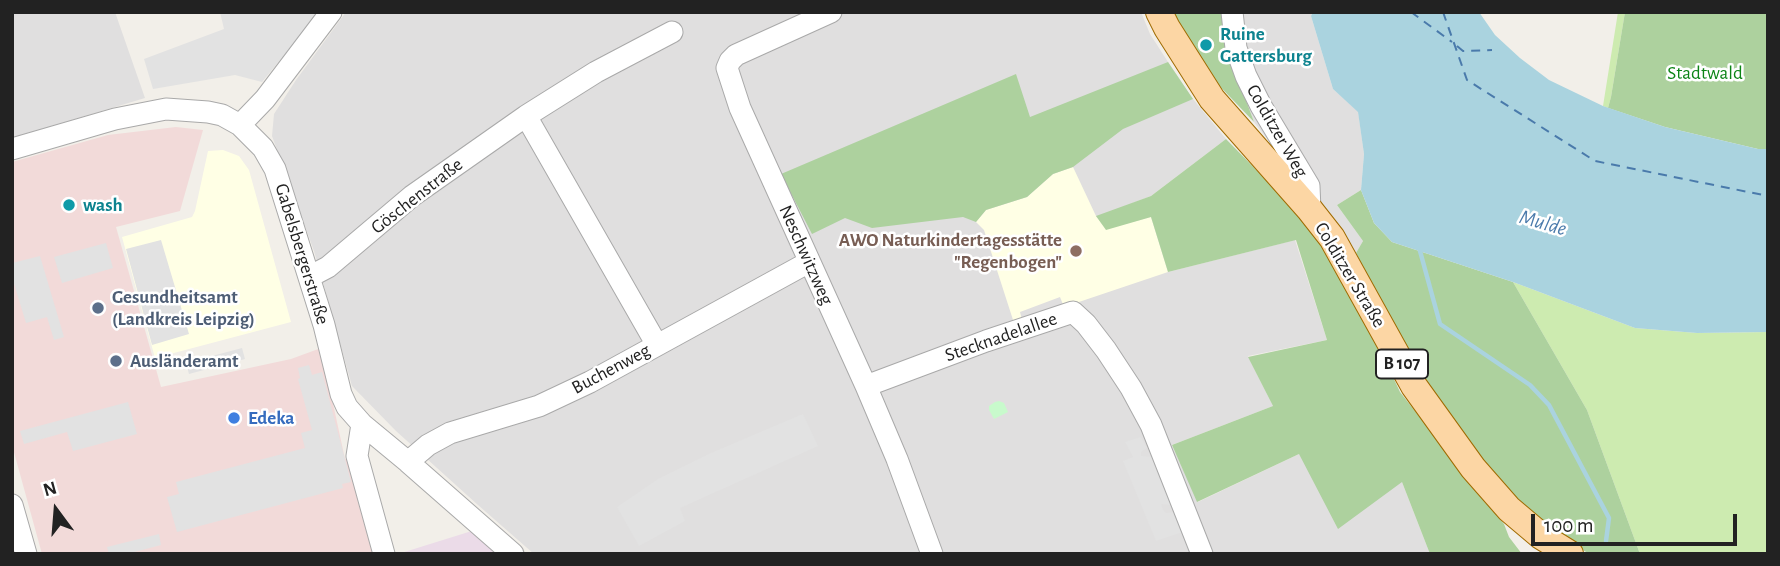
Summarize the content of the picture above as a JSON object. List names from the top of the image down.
{
  "streets": {
    "main road": ["Colditzer Straße", "B 107"],
    "street": [
      "Colditzer Weg",
      "Göschenstraße",
      "Gabelsbergerstraße",
      "Neschwitzweg",
      "Stecknadelallee",
      "Buchenweg"
    ]
  },
  "crossings": [
    ["Colditzer Weg", "Colditzer Straße"],
    ["Göschenstraße", "Gabelsbergerstraße"],
    ["Gabelsbergerstraße", "Buchenweg"],
    ["Neschwitzweg", "Stecknadelallee"],
    ["Neschwitzweg", "Buchenweg"]
  ],
  "water": ["Mulde"],
  "parks": ["Stadtwald"],
  "places": [
    "Ruine Gattersburg",
    "wash",
    "AWO Naturkindertagesstätte \"Regenbogen\"",
    "Gesundheitsamt (Landkreis Leipzig)",
    "Ausländeramt",
    "Edeka"
  ],
  "scale_bar": "100 m",
  "north": "top"
}
